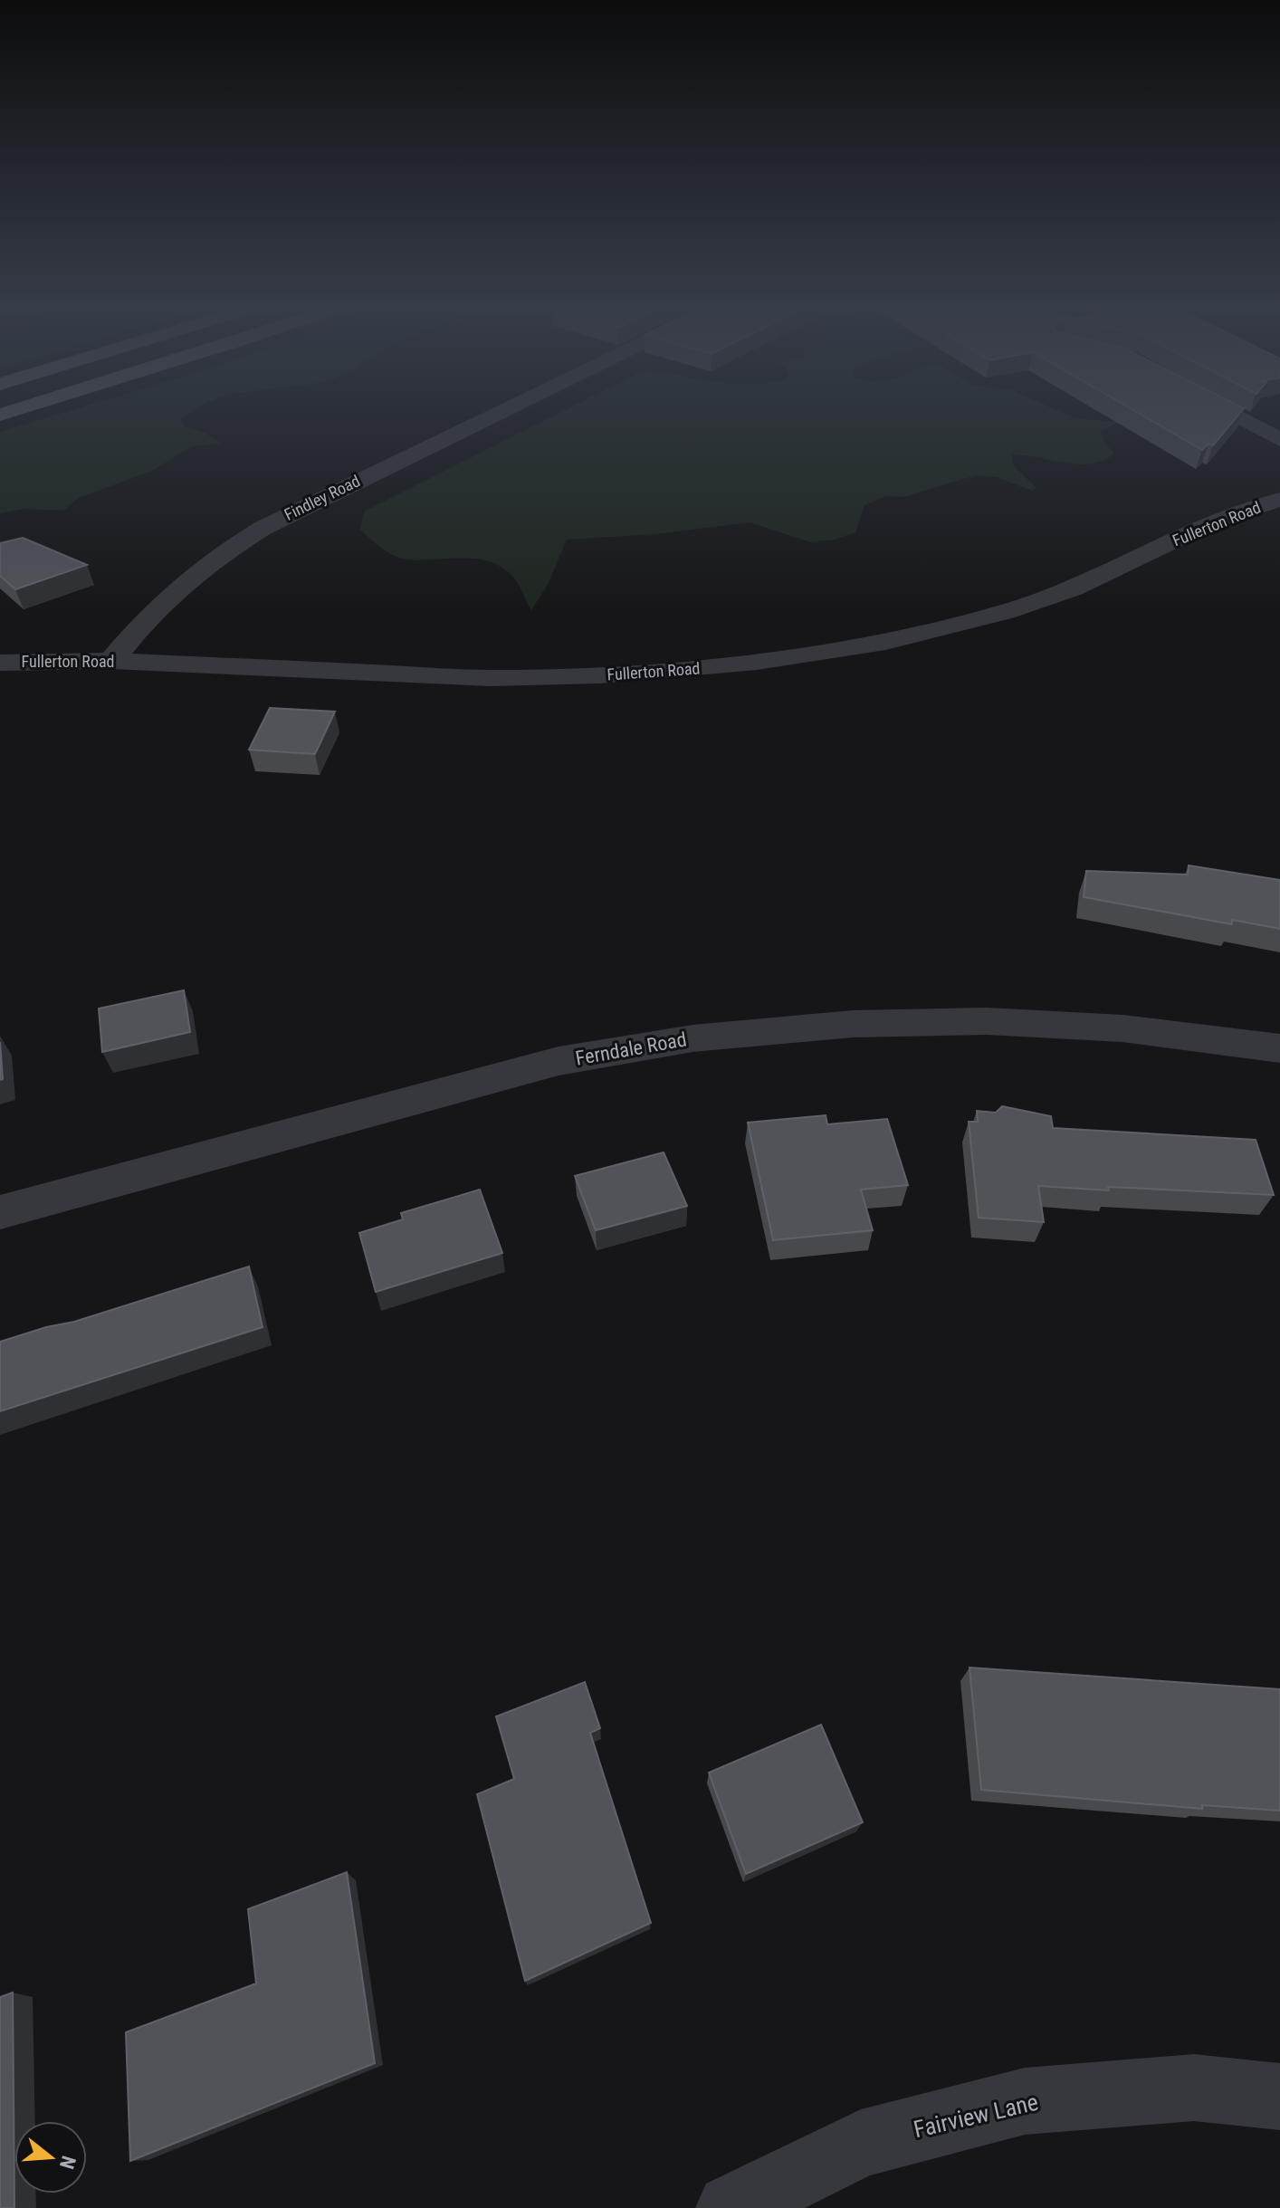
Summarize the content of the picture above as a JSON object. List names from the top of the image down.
{
  "streets": {
    "street": [
      "Findley Road",
      "Fullerton Road",
      "Ferndale Road",
      "Fairview Lane"
    ]
  },
  "crossings": [
    ["Findley Road", "Fullerton Road"]
  ],
  "north": "right"
}
